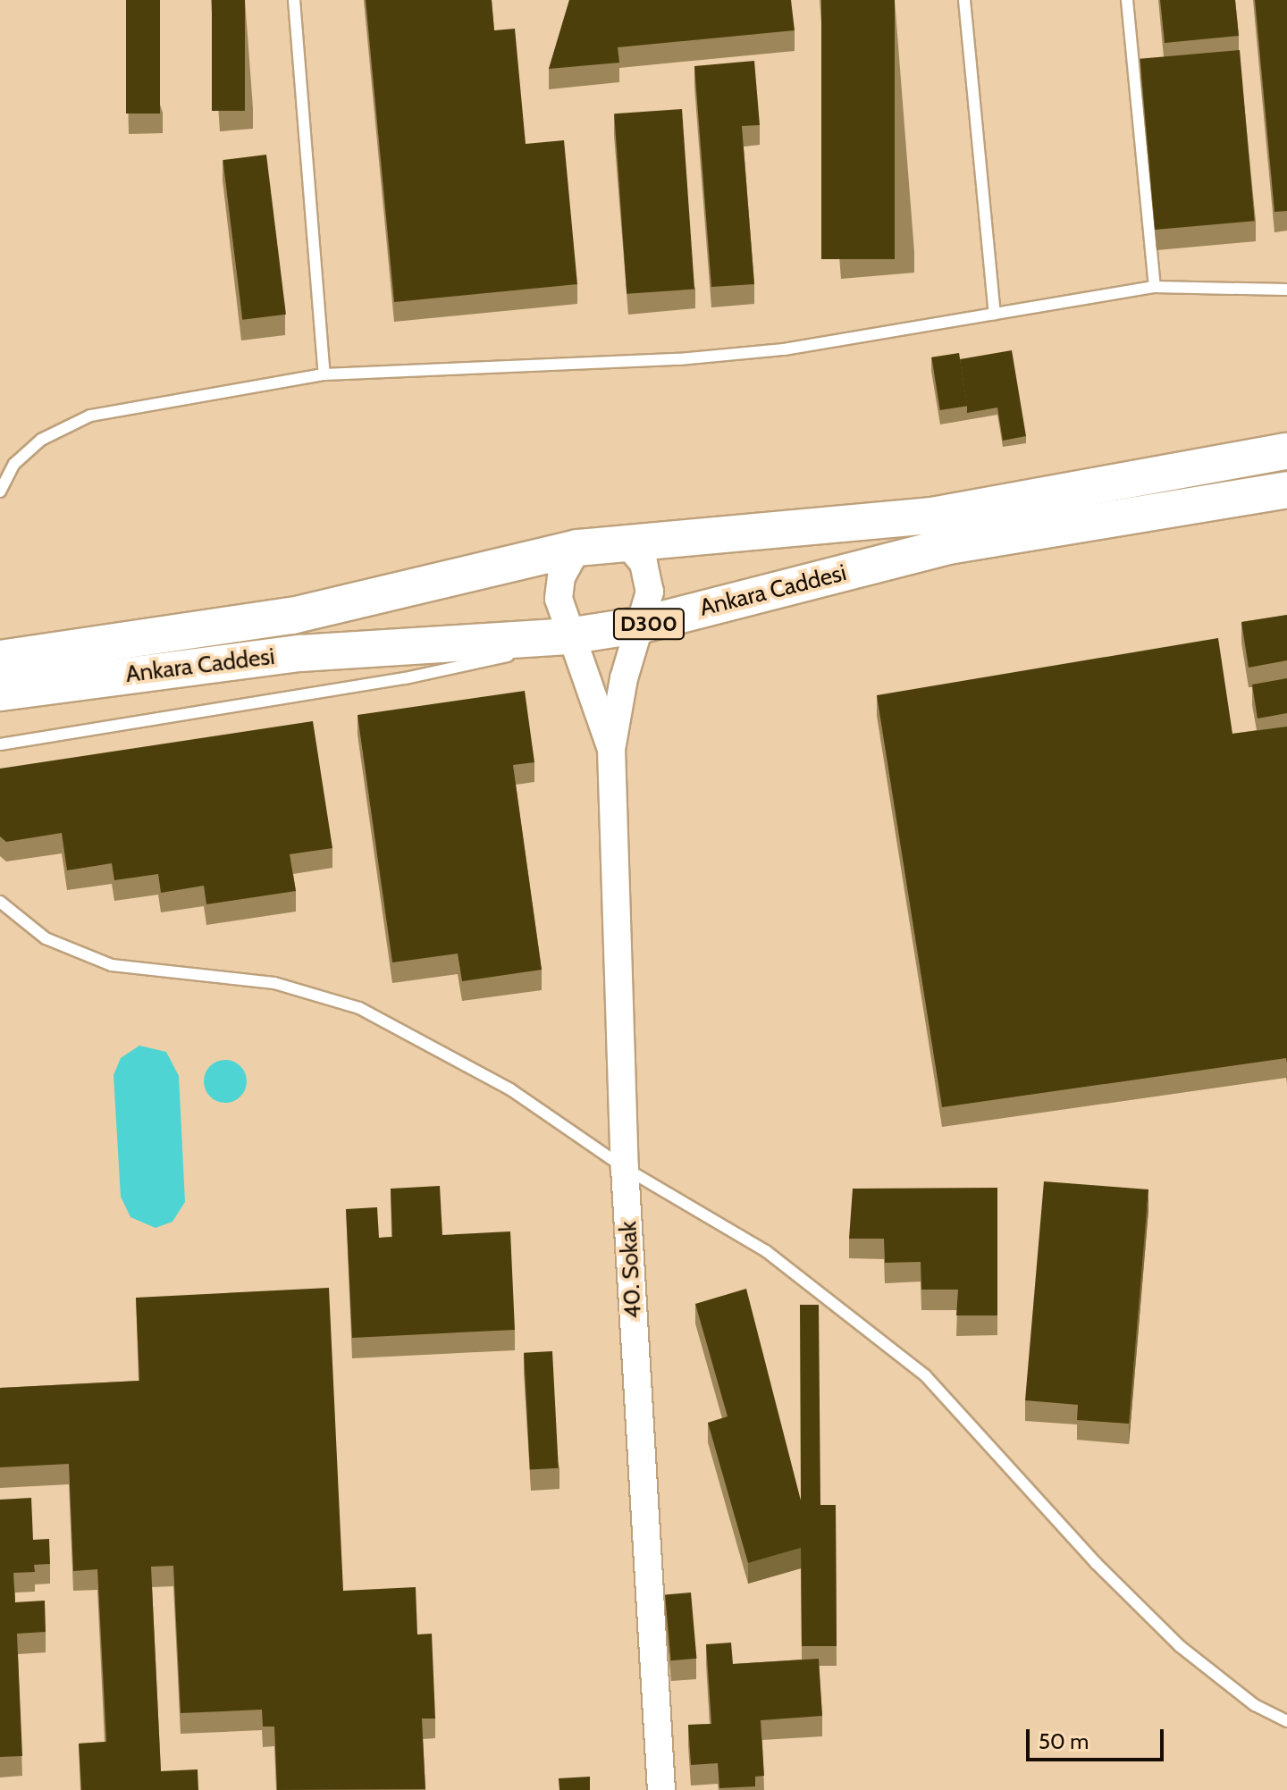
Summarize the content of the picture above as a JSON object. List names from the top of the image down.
{
  "streets": {
    "highway": ["Ankara Caddesi", "D300"],
    "street": ["40. Sokak"]
  },
  "scale_bar": "50 m"
}
